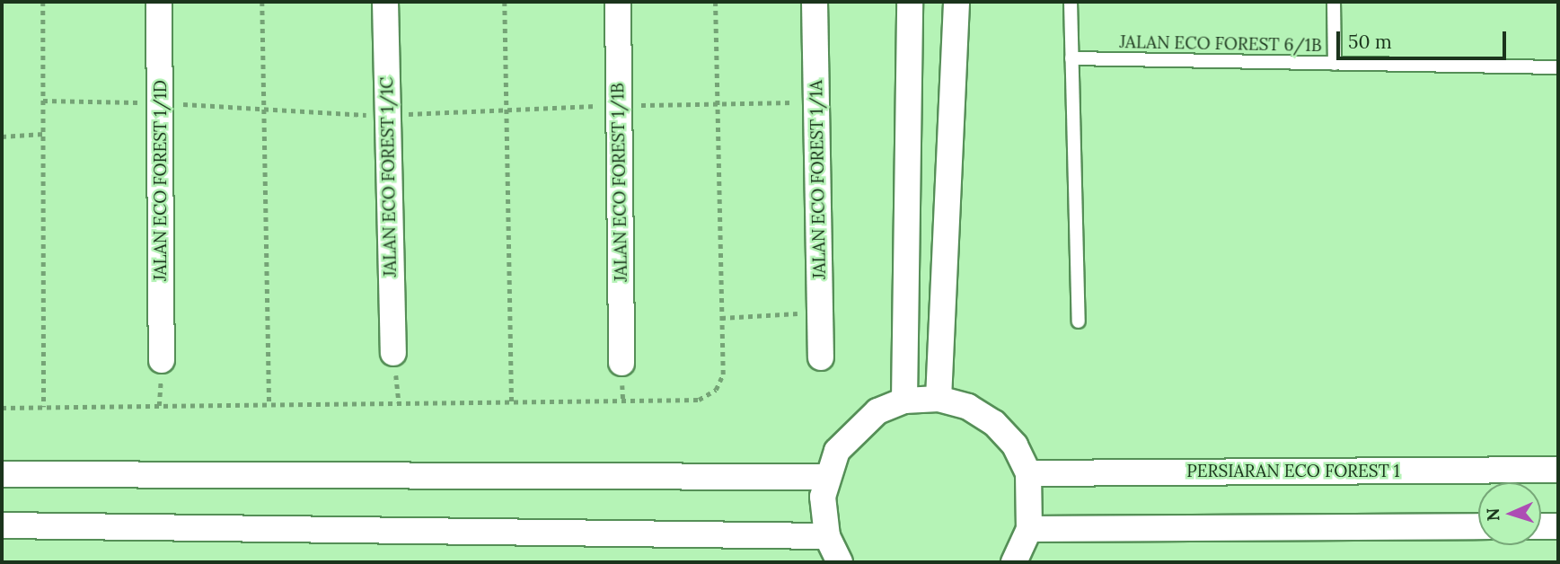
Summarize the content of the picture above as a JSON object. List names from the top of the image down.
{
  "streets": {
    "street": [
      "JALAN ECO FOREST 1/1C",
      "JALAN ECO FOREST 1/1A",
      "JALAN ECO FOREST 1/1D",
      "JALAN ECO FOREST 1/1B",
      "PERSIARAN ECO FOREST 1"
    ],
    "lane": ["JALAN ECO FOREST 6/1B"]
  },
  "scale_bar": "50 m",
  "north": "left"
}
